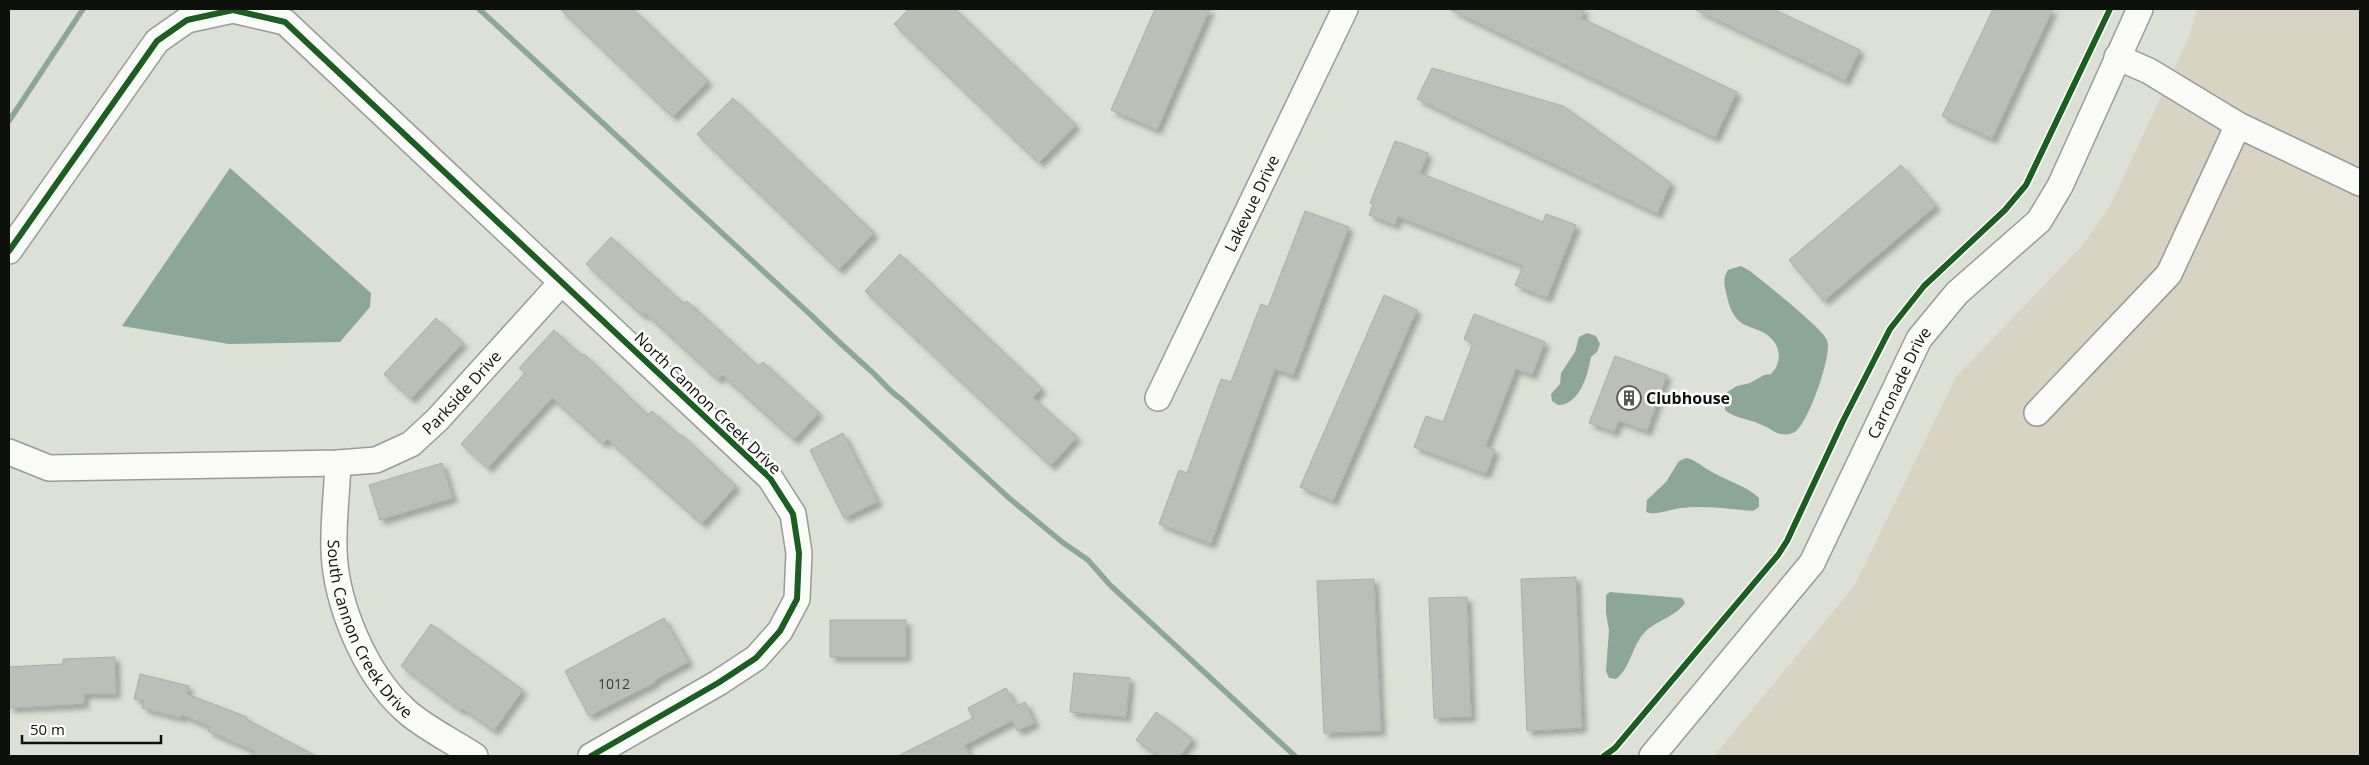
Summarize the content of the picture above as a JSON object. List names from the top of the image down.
{
  "streets": {
    "street": [
      "Lakevue Drive",
      "Carronade Drive",
      "Parkside Drive",
      "North Cannon Creek Drive",
      "South Cannon Creek Drive"
    ]
  },
  "crossings": [
    ["Parkside Drive", "North Cannon Creek Drive"],
    ["Parkside Drive", "South Cannon Creek Drive"]
  ],
  "places": {
    "building": ["Clubhouse"]
  },
  "house_numbers": ["1012"],
  "scale_bar": "50 m"
}
